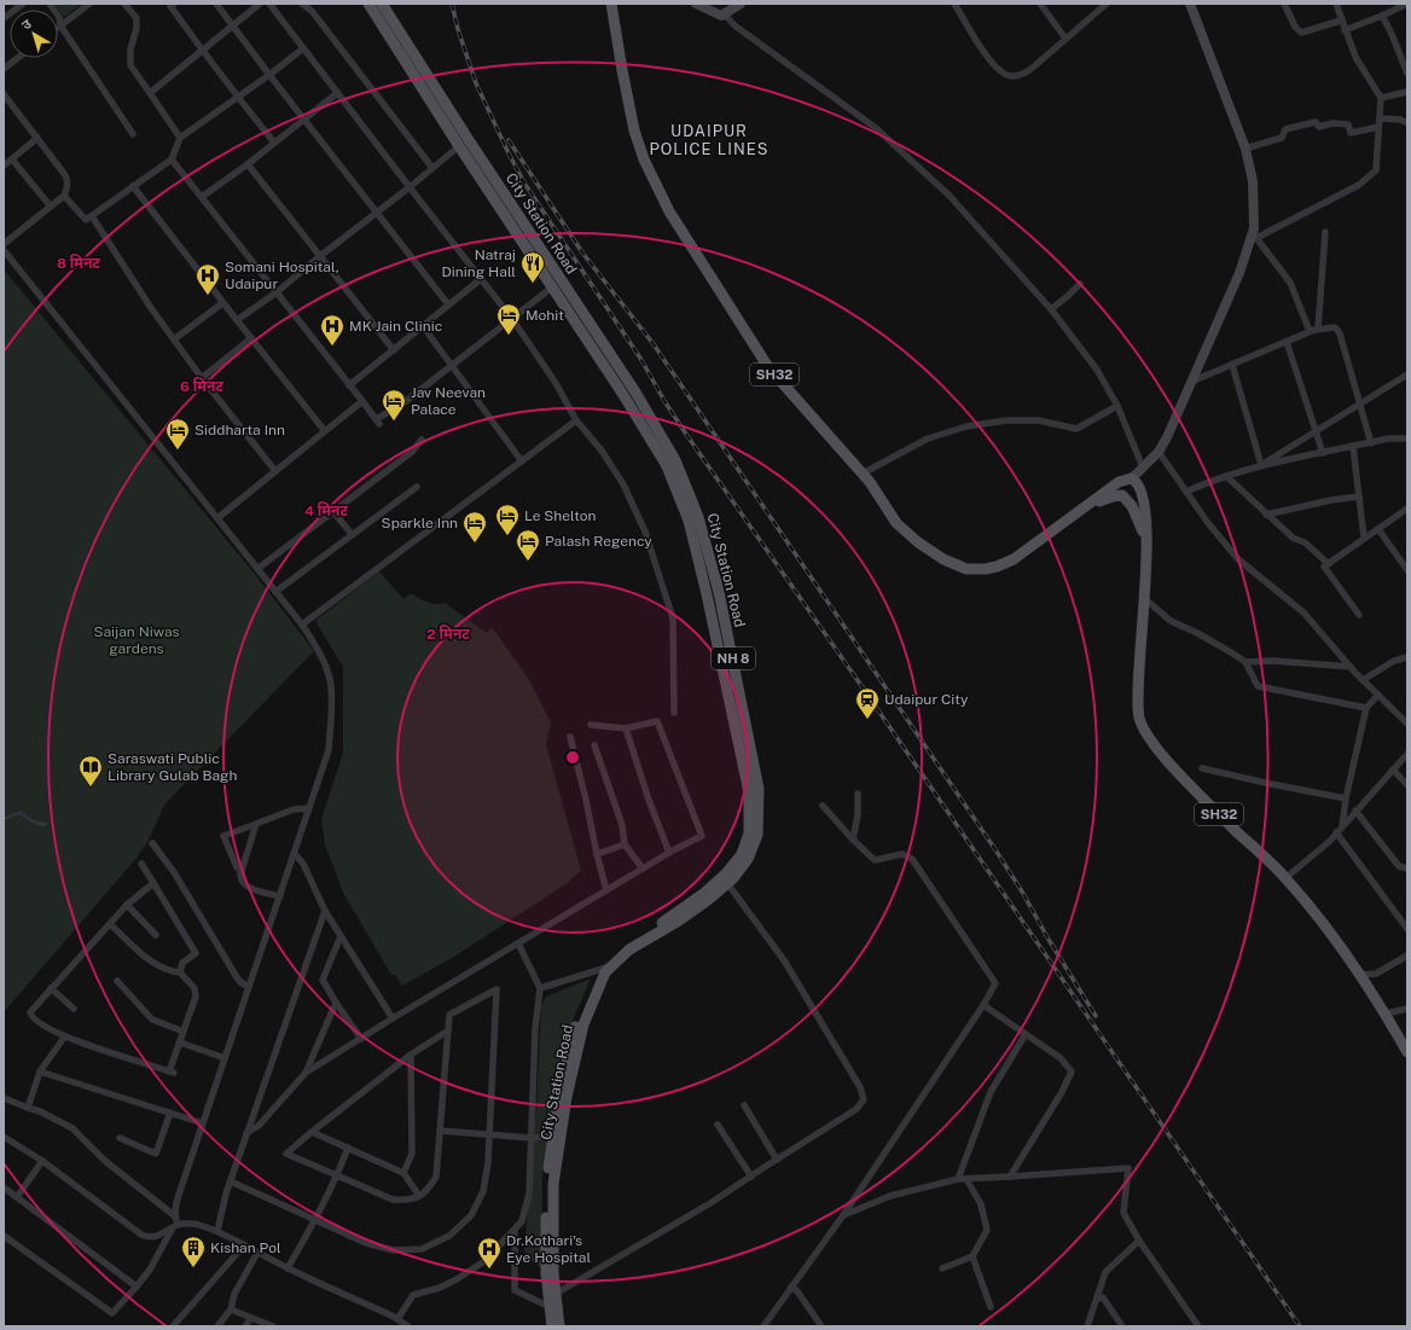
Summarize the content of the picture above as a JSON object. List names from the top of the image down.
{
  "streets": {
    "main road": ["City Station Road", "SH32", "NH 8"]
  },
  "districts": ["UDAIPUR POLICE LINES"],
  "parks": ["Saijan Niwas gardens"],
  "places": {
    "restaurant": ["Natraj Dining Hall"],
    "hospital": ["Somani Hospital, Udaipur", "MK Jain Clinic", "Dr.Kothari's Eye Hospital"],
    "hotel": [
      "Mohit",
      "Jav Neevan Palace",
      "Siddharta Inn",
      "Le Shelton",
      "Sparkle Inn",
      "Palash Regency"
    ],
    "station": ["Udaipur City"],
    "library": ["Saraswati Public Library Gulab Bagh"],
    "building": ["Kishan Pol"]
  },
  "north": "top left",
  "rings": [
    "8 मिनट",
    "6 मिनट",
    "4 मिनट",
    "2 मिनट"
  ]
}
